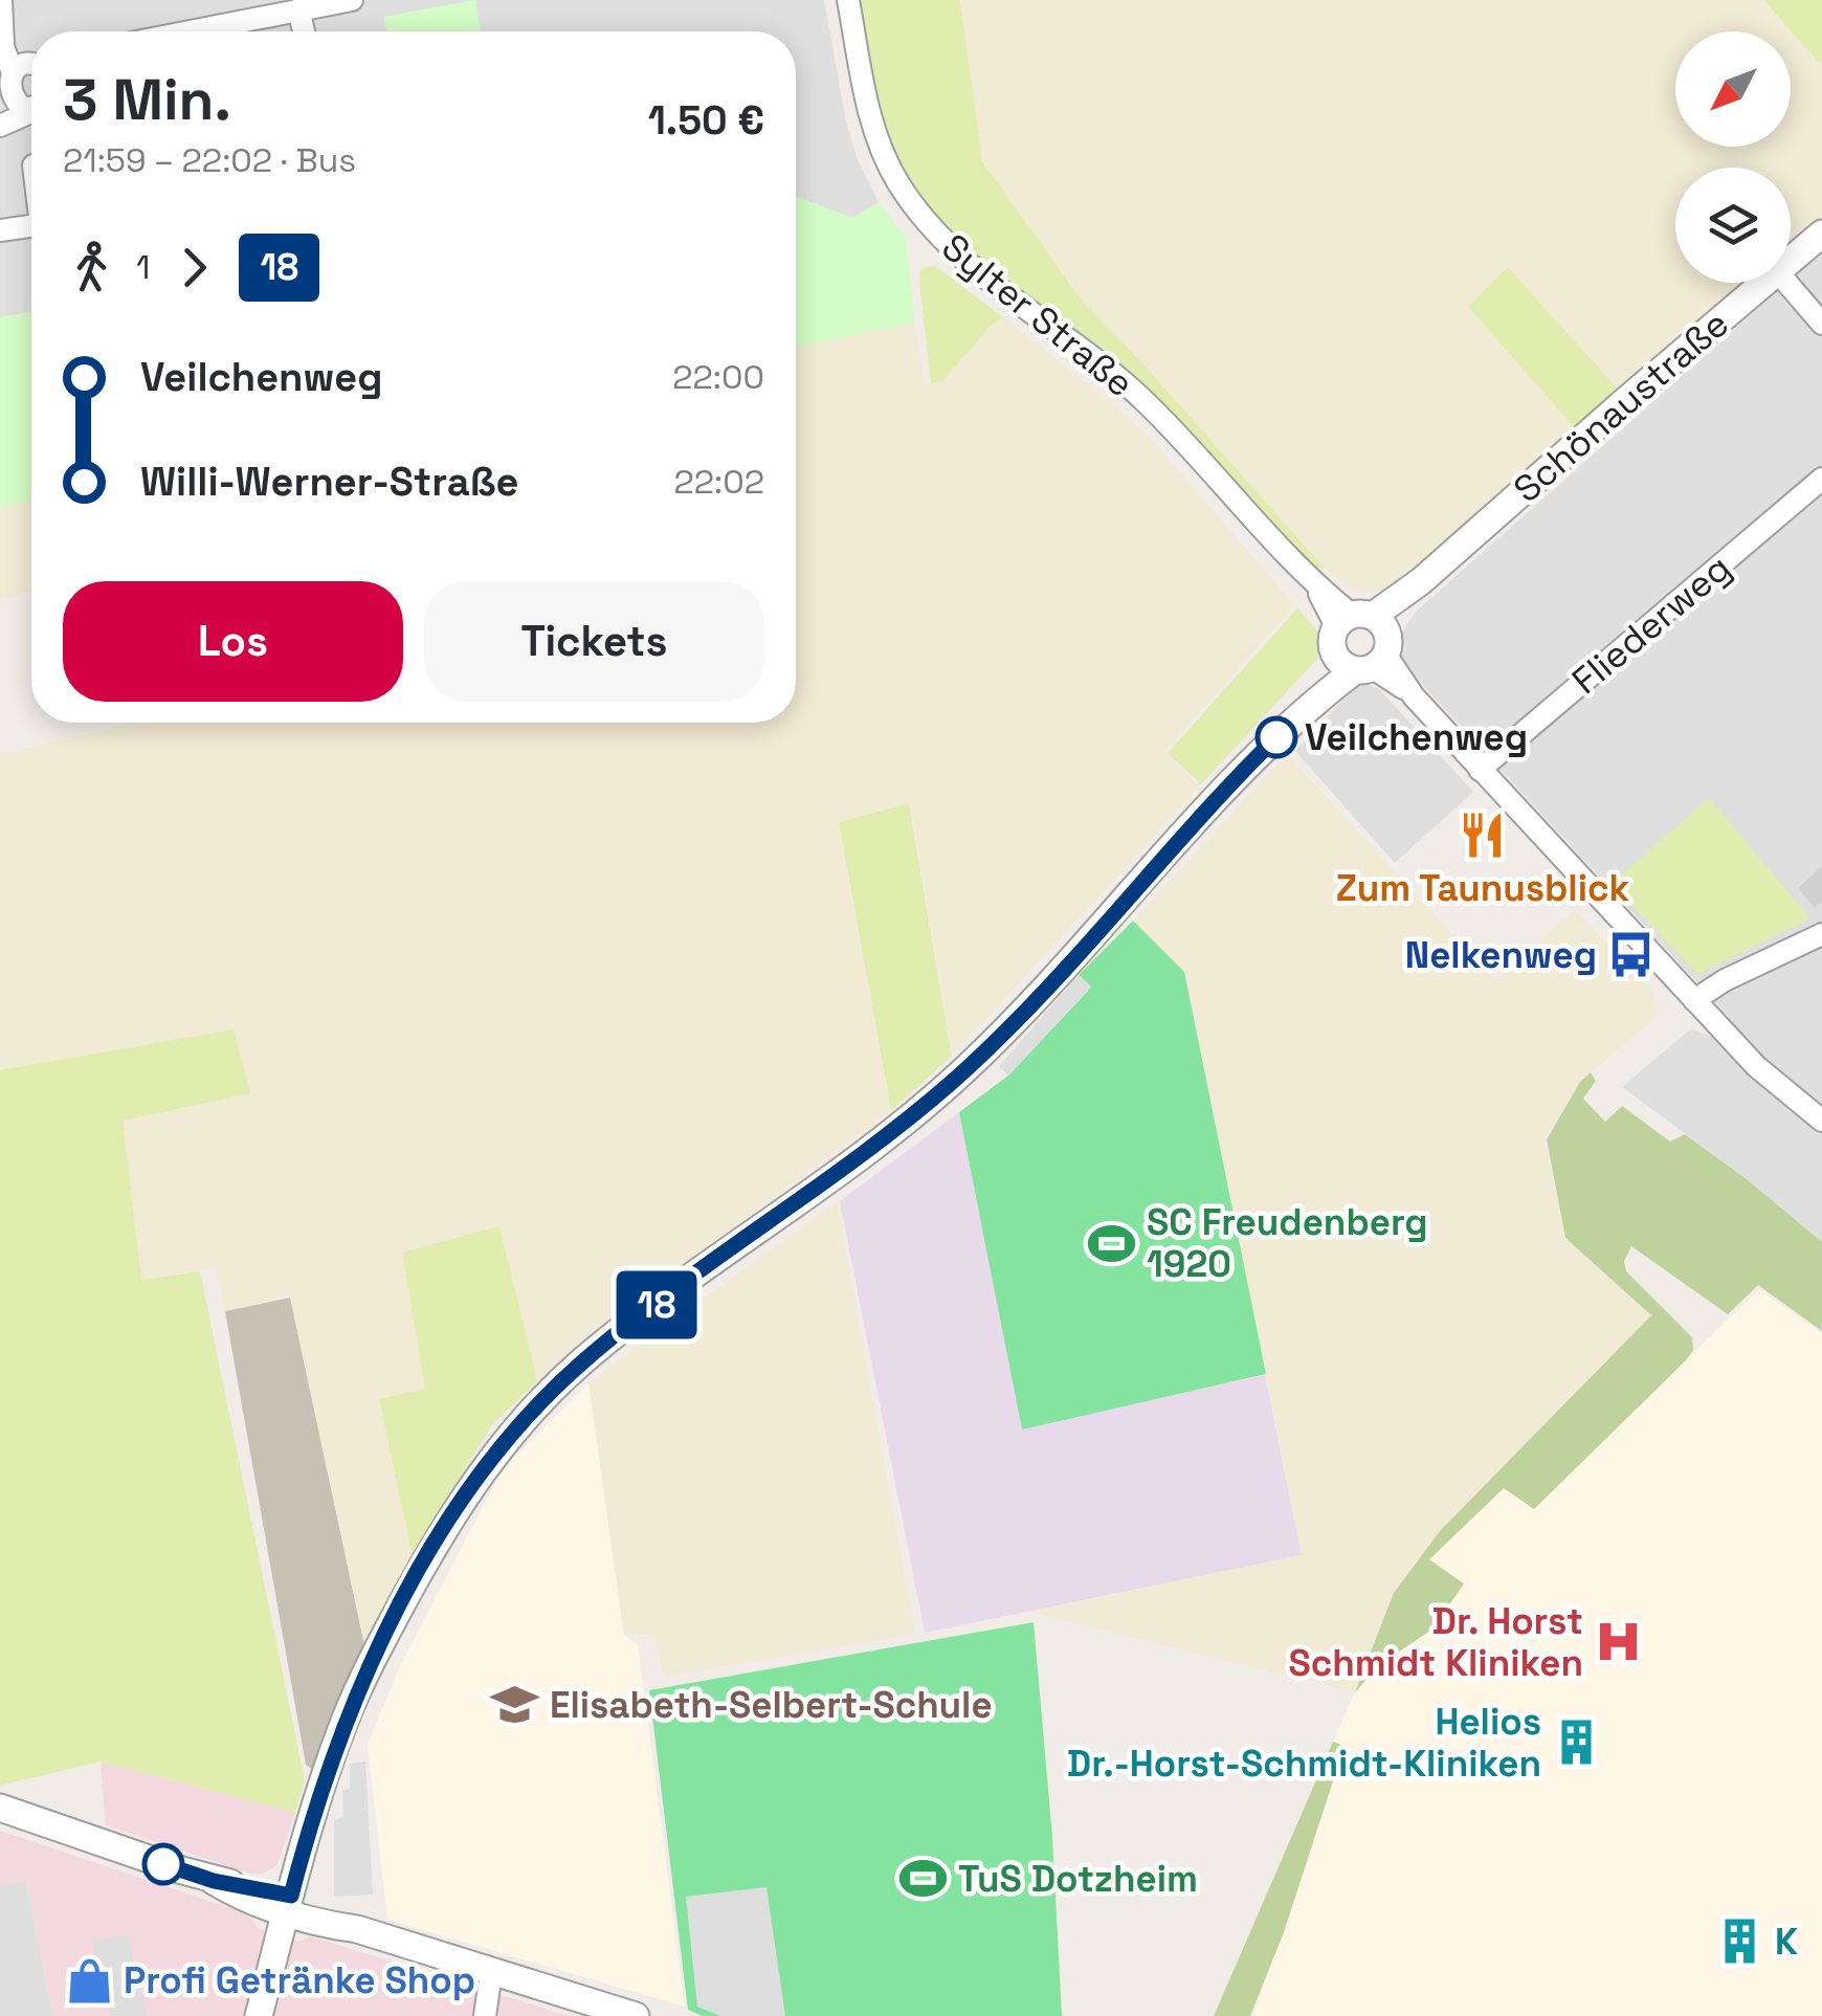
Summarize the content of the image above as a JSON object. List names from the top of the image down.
{
  "streets": {
    "street": ["Sylter Straße", "Schönaustraße", "Fliederweg"]
  },
  "crossings": [
    ["Sylter Straße", "Schönaustraße"]
  ],
  "places": {
    "other": ["Veilchenweg"],
    "restaurant": ["Zum Taunusblick"],
    "bus stop": ["Nelkenweg"],
    "sports": ["SC Freudenberg 1920", "TuS Dotzheim"],
    "hospital": ["Dr. Horst Schmidt Kliniken"],
    "school or university": ["Elisabeth-Selbert-Schule"],
    "building": ["Helios Dr.-Horst-Schmidt-Kliniken", "K"],
    "shop": ["Profi Getränke Shop"]
  },
  "lines": ["bus line 18"],
  "north": "bottom left",
  "page": {
    "on_map": "18",
    "heading": ["3 Min.", "21:59 – 22:02 · Bus", "1.50 €"],
    "legs": ["1", "18"],
    "list": [
      {
        "name": "Veilchenweg",
        "value": "22:00"
      },
      {
        "name": "Willi-Werner-Straße",
        "value": "22:02"
      }
    ],
    "buttons": ["Los", "Tickets"]
  }
}
